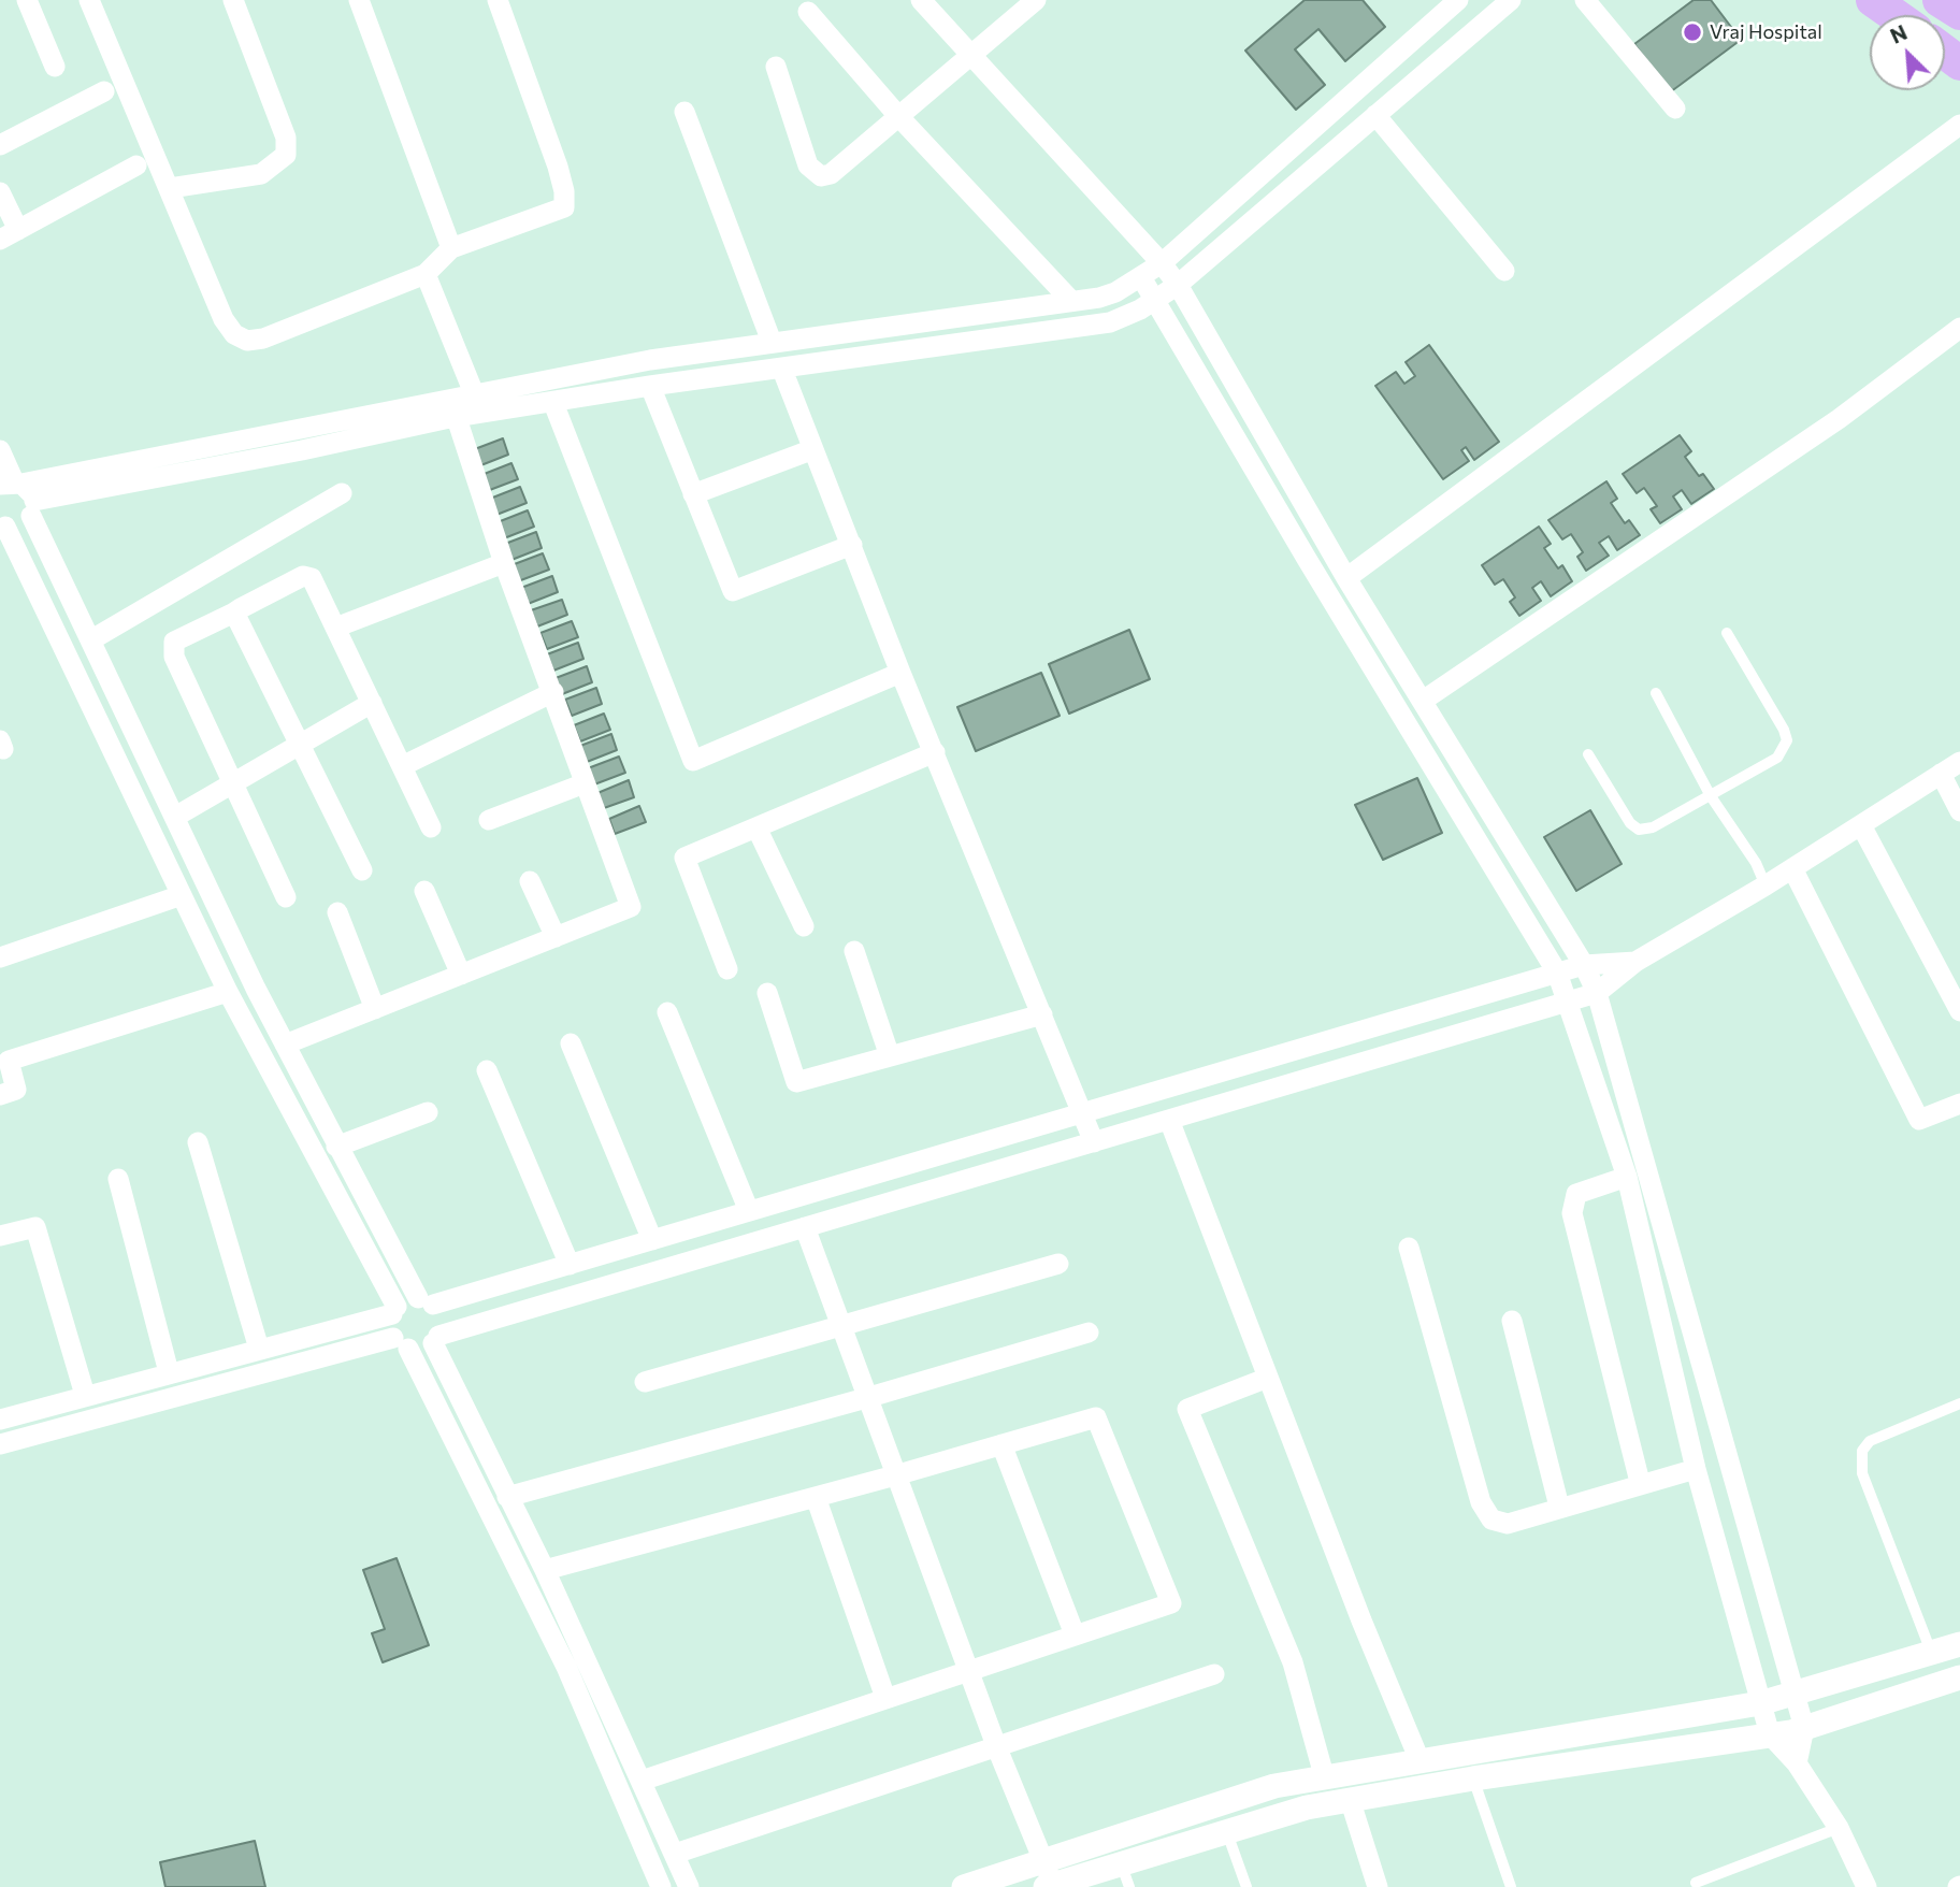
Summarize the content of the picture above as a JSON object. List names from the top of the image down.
{
  "places": ["Vraj Hospital"],
  "north": "top left"
}
